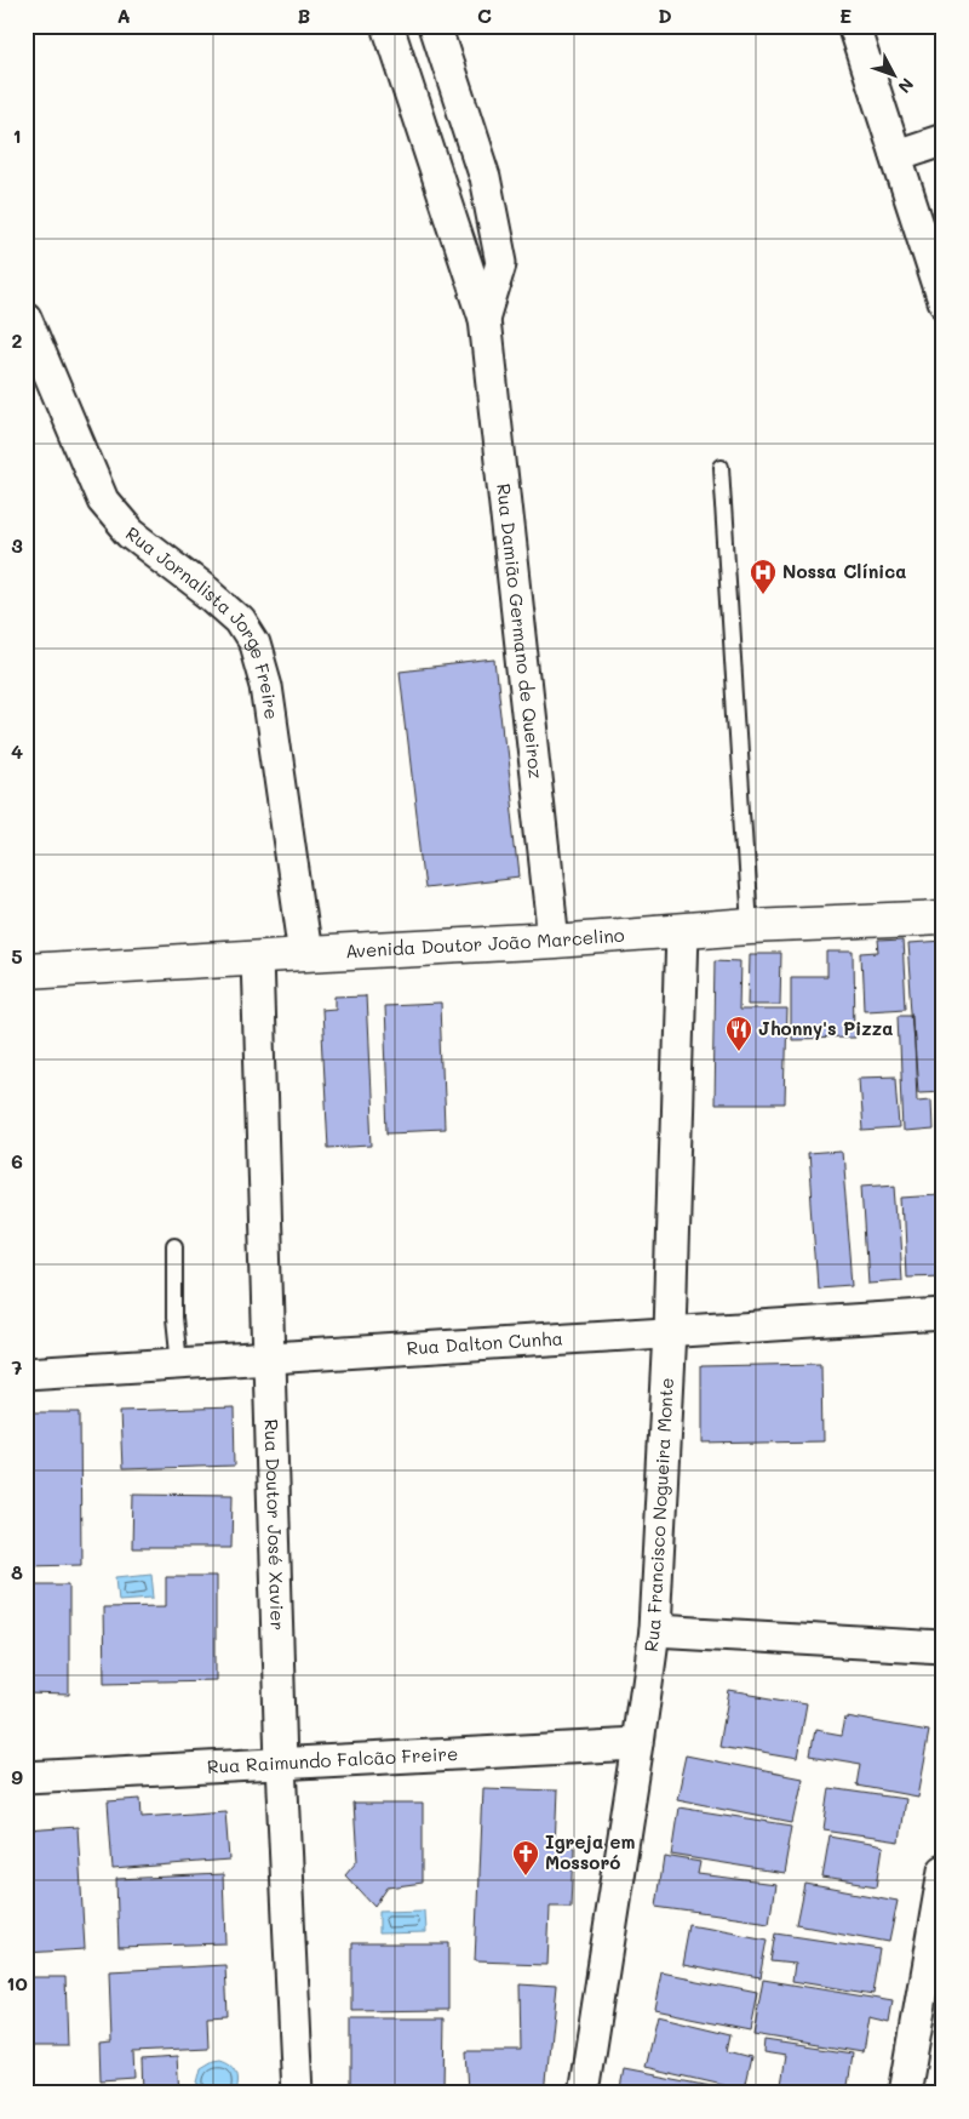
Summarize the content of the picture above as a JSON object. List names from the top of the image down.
{
  "streets": {
    "street": [
      "Rua Jornalista Jorge Freire",
      "Rua Damião Germano de Queiroz",
      "Avenida Doutor João Marcelino",
      "Rua Dalton Cunha",
      "Rua Francisco Nogueira Monte",
      "Rua Doutor José Xavier",
      "Rua Raimundo Falcão Freire"
    ]
  },
  "crossings": [
    ["Rua Jornalista Jorge Freire", "Avenida Doutor João Marcelino"],
    ["Rua Damião Germano de Queiroz", "Avenida Doutor João Marcelino"],
    ["Avenida Doutor João Marcelino", "Rua Francisco Nogueira Monte"],
    ["Avenida Doutor João Marcelino", "Rua Doutor José Xavier"],
    ["Rua Dalton Cunha", "Rua Francisco Nogueira Monte"],
    ["Rua Dalton Cunha", "Rua Doutor José Xavier"],
    ["Rua Francisco Nogueira Monte", "Rua Raimundo Falcão Freire"],
    ["Rua Doutor José Xavier", "Rua Raimundo Falcão Freire"]
  ],
  "places": {
    "hospital": ["Nossa Clínica"],
    "restaurant": ["Jhonny's Pizza"],
    "church": ["Igreja em Mossoró"]
  },
  "north": "bottom right",
  "grid": {
    "columns": [
      "A",
      "B",
      "C",
      "D",
      "E"
    ],
    "rows": [
      "1",
      "2",
      "3",
      "4",
      "5",
      "6",
      "7",
      "8",
      "9",
      "10"
    ]
  }
}
